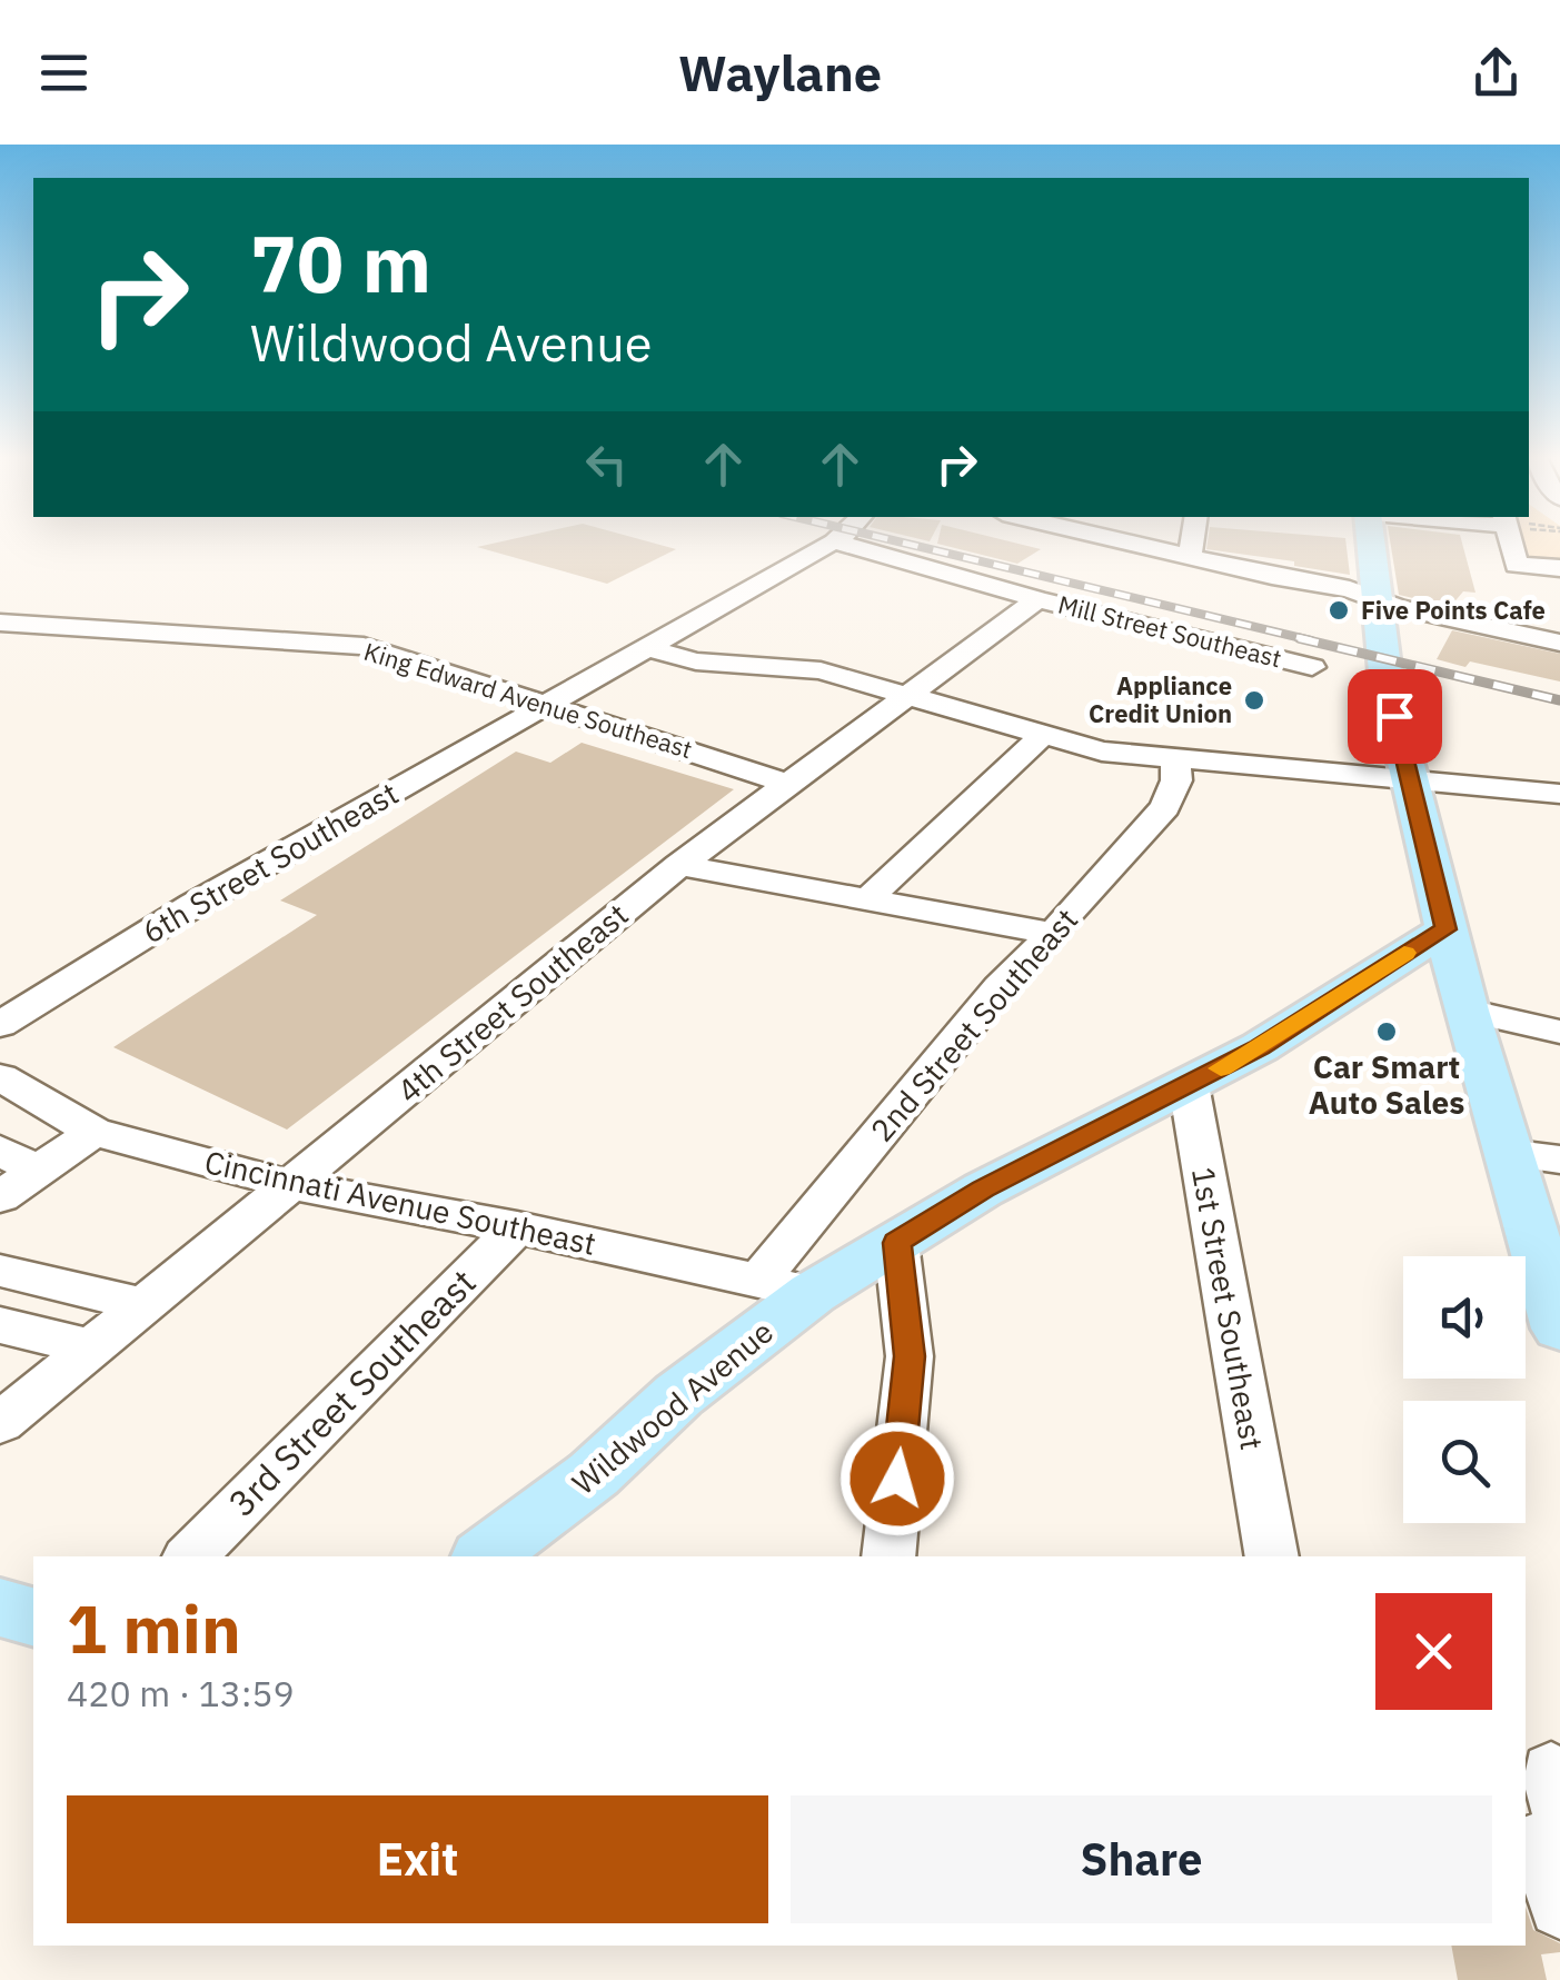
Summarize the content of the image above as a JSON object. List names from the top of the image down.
{
  "streets": {
    "main road": ["Wildwood Avenue"],
    "street": [
      "Mill Street Southeast",
      "King Edward Avenue Southeast",
      "6th Street Southeast",
      "4th Street Southeast",
      "2nd Street Southeast",
      "Cincinnati Avenue Southeast",
      "1st Street Southeast",
      "3rd Street Southeast"
    ]
  },
  "crossings": [
    ["Mill Street Southeast", "6th Street Southeast"],
    ["Mill Street Southeast", "4th Street Southeast"],
    ["King Edward Avenue Southeast", "6th Street Southeast"],
    ["King Edward Avenue Southeast", "4th Street Southeast"],
    ["4th Street Southeast", "Cincinnati Avenue Southeast"],
    ["2nd Street Southeast", "Cincinnati Avenue Southeast"],
    ["Cincinnati Avenue Southeast", "3rd Street Southeast"],
    ["Cincinnati Avenue Southeast", "Wildwood Avenue"],
    ["1st Street Southeast", "Wildwood Avenue"]
  ],
  "places": ["Five Points Cafe", "Appliance Credit Union", "Car Smart Auto Sales"],
  "page": {
    "header": "Waylane",
    "turn": ["70 m", "Wildwood Avenue"],
    "heading": ["1 min", "420 m · 13:59"],
    "buttons": ["Exit", "Share"]
  }
}
